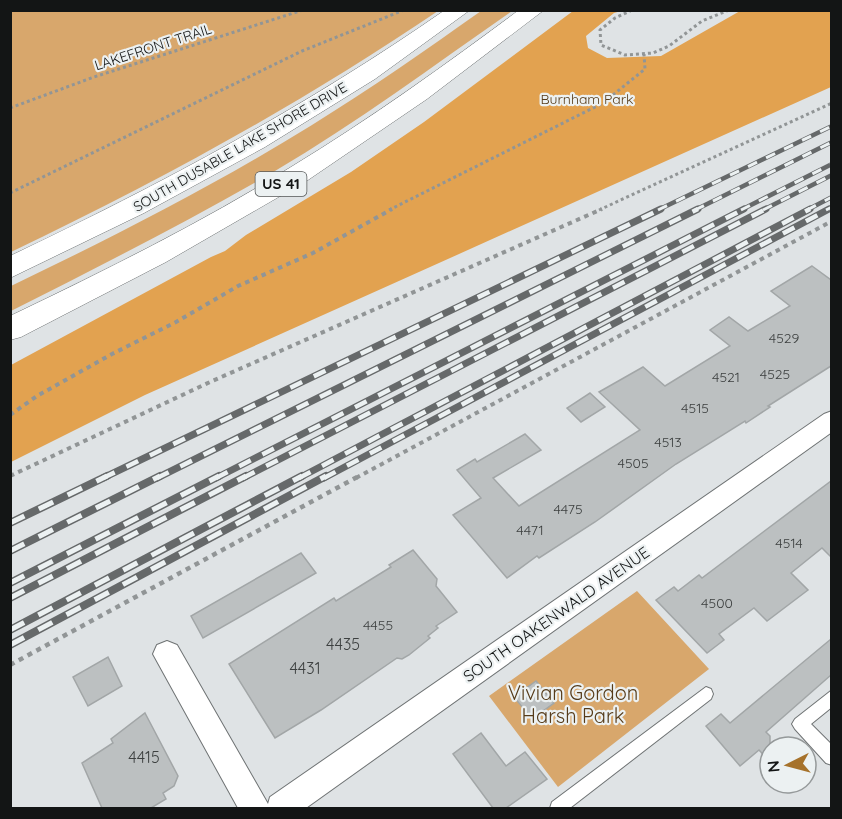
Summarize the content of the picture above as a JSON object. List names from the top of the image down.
{
  "streets": {
    "highway": ["SOUTH DUSABLE LAKE SHORE DRIVE", "US 41"],
    "street": ["SOUTH OAKENWALD AVENUE"],
    "path": ["LAKEFRONT TRAIL"]
  },
  "parks": ["Burnham Park", "Vivian Gordon Harsh Park"],
  "house_numbers": [
    "4529",
    "4525",
    "4521",
    "4515",
    "4513",
    "4505",
    "4475",
    "4471",
    "4514",
    "4500",
    "4455",
    "4435",
    "4431",
    "4415"
  ],
  "north": "left"
}
